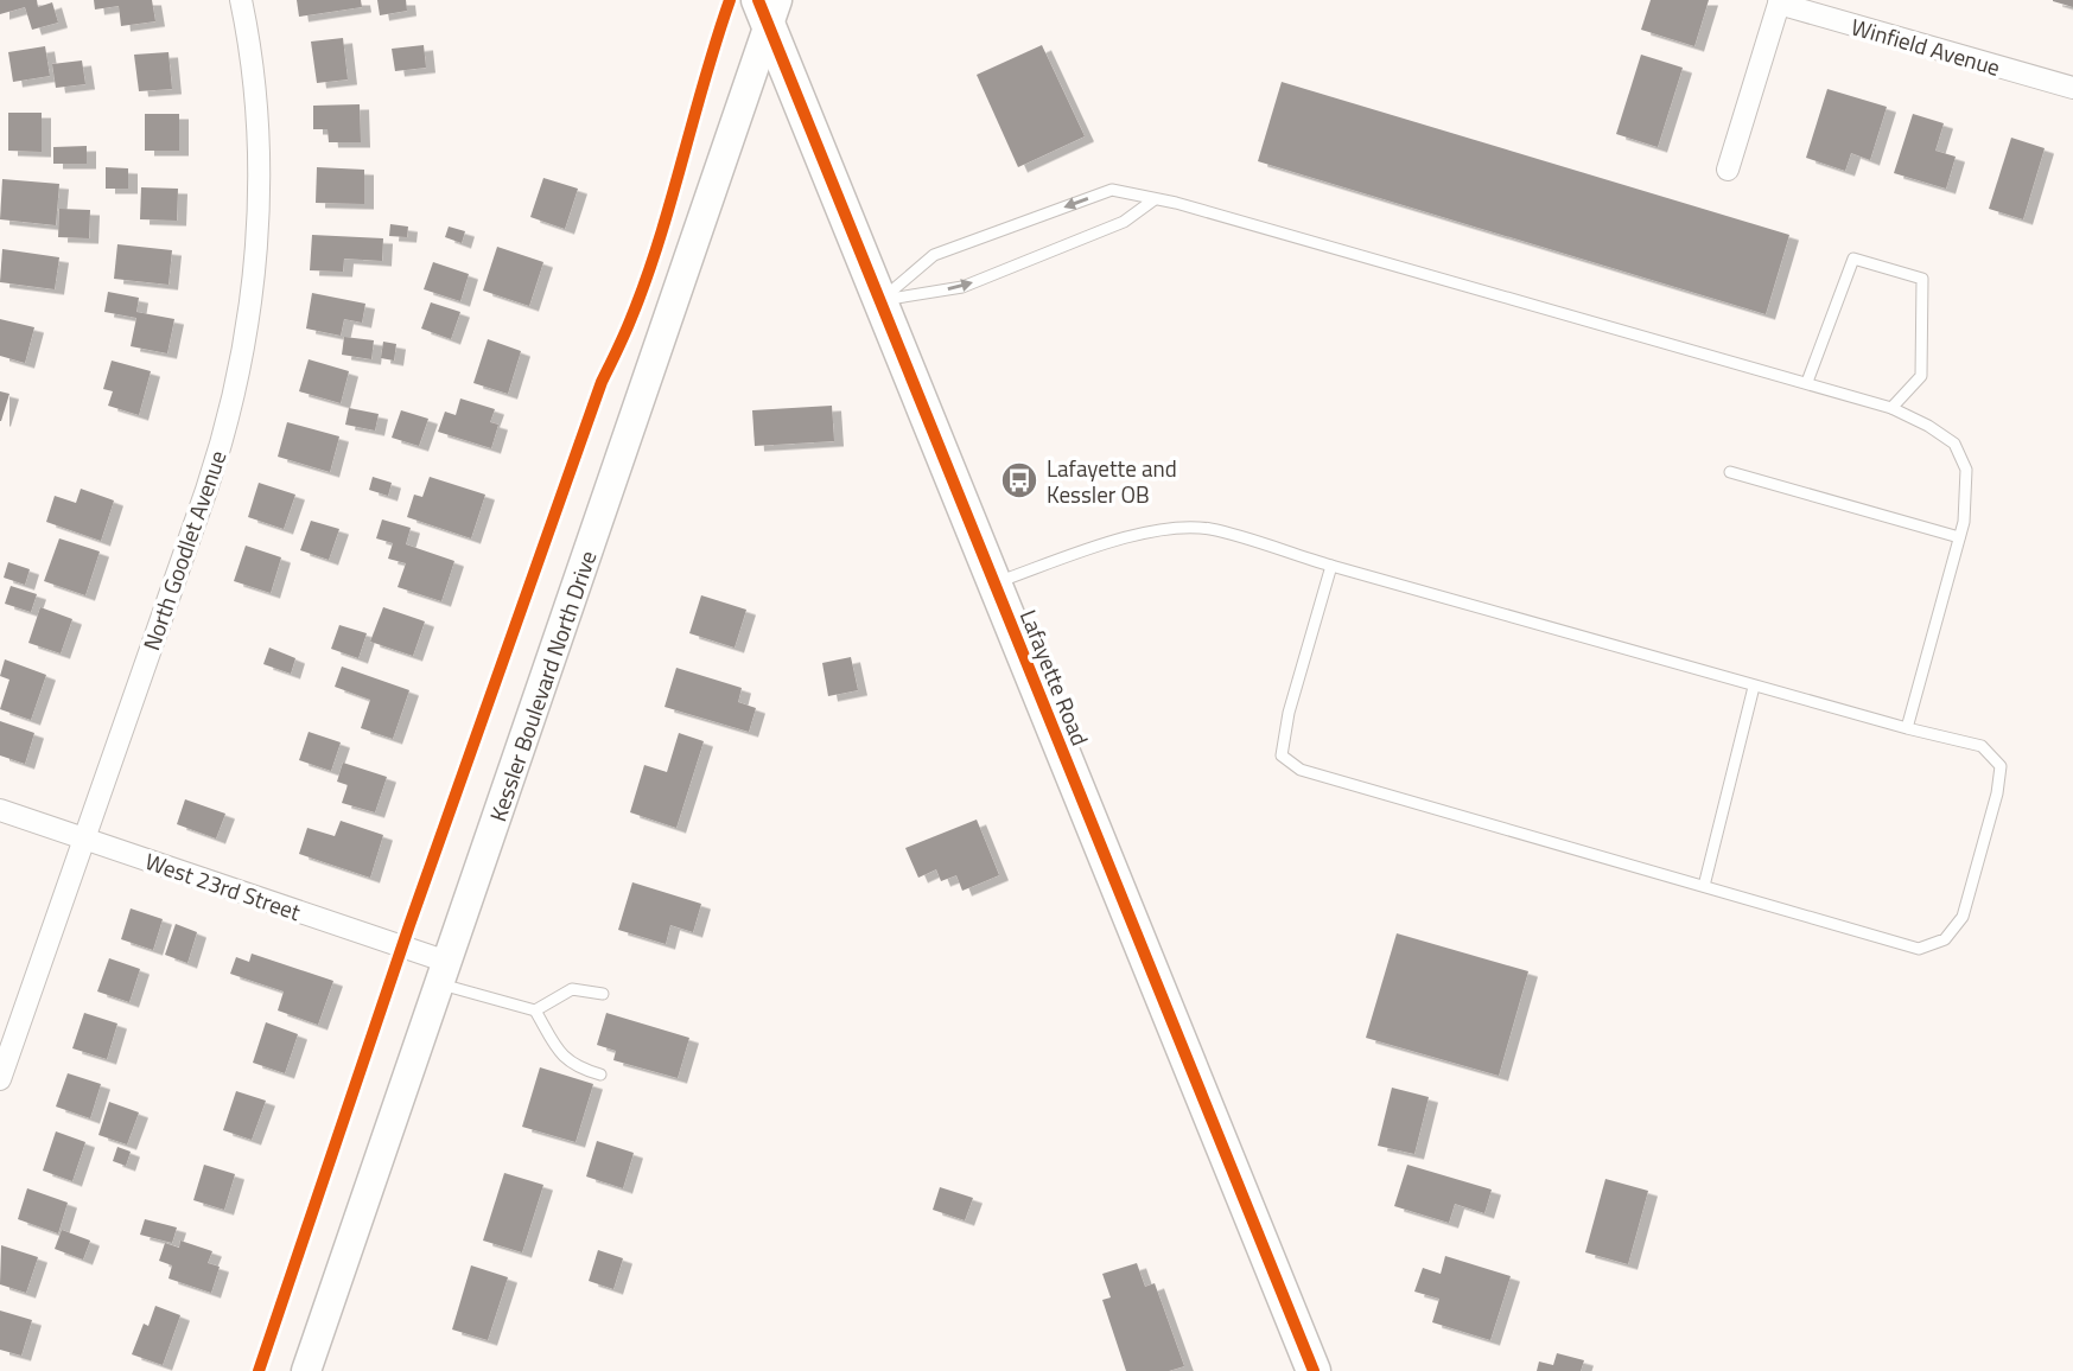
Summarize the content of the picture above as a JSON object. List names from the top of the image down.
{
  "streets": {
    "main road": ["Lafayette Road", "Kessler Boulevard North Drive"],
    "street": ["Winfield Avenue", "North Goodlet Avenue", "West 23rd Street"]
  },
  "crossings": [
    ["North Goodlet Avenue", "West 23rd Street"],
    ["Lafayette Road", "Kessler Boulevard North Drive"],
    ["Kessler Boulevard North Drive", "West 23rd Street"]
  ],
  "places": {
    "bus stop": ["Lafayette and Kessler OB"]
  }
}
